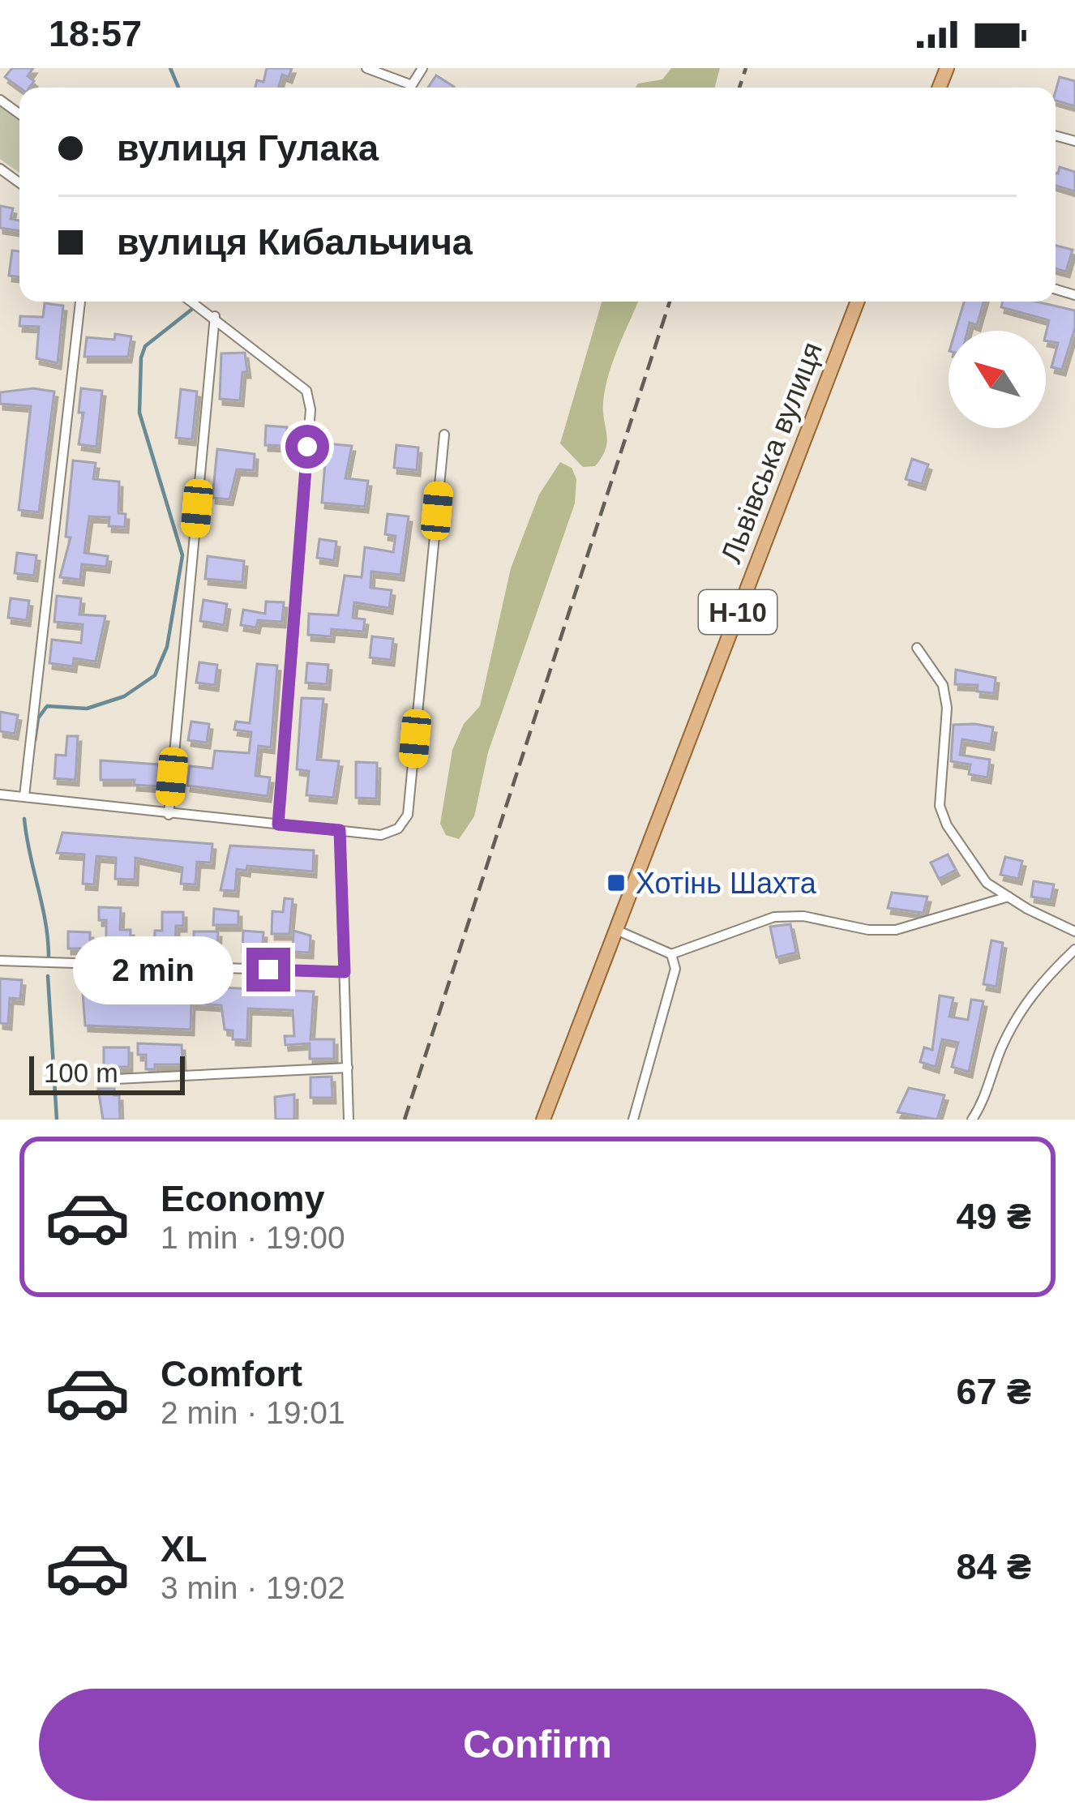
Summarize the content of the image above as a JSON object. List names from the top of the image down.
{
  "streets": {
    "main road": ["Львівська вулиця", "Н-10"]
  },
  "places": {
    "transit": ["Хотінь Шахта"]
  },
  "scale_bar": "100 m",
  "north": "top left",
  "page": {
    "status": "18:57",
    "banner": ["вулиця Гулака", "вулиця Кибальчича"],
    "bubble": "2 min",
    "scale": "100 m",
    "list": [
      {
        "name": "Economy",
        "note": "1 min · 19:00",
        "value": "49 ₴"
      },
      {
        "name": "Comfort",
        "note": "2 min · 19:01",
        "value": "67 ₴"
      },
      {
        "name": "XL",
        "note": "3 min · 19:02",
        "value": "84 ₴"
      }
    ],
    "buttons": "Confirm"
  }
}
